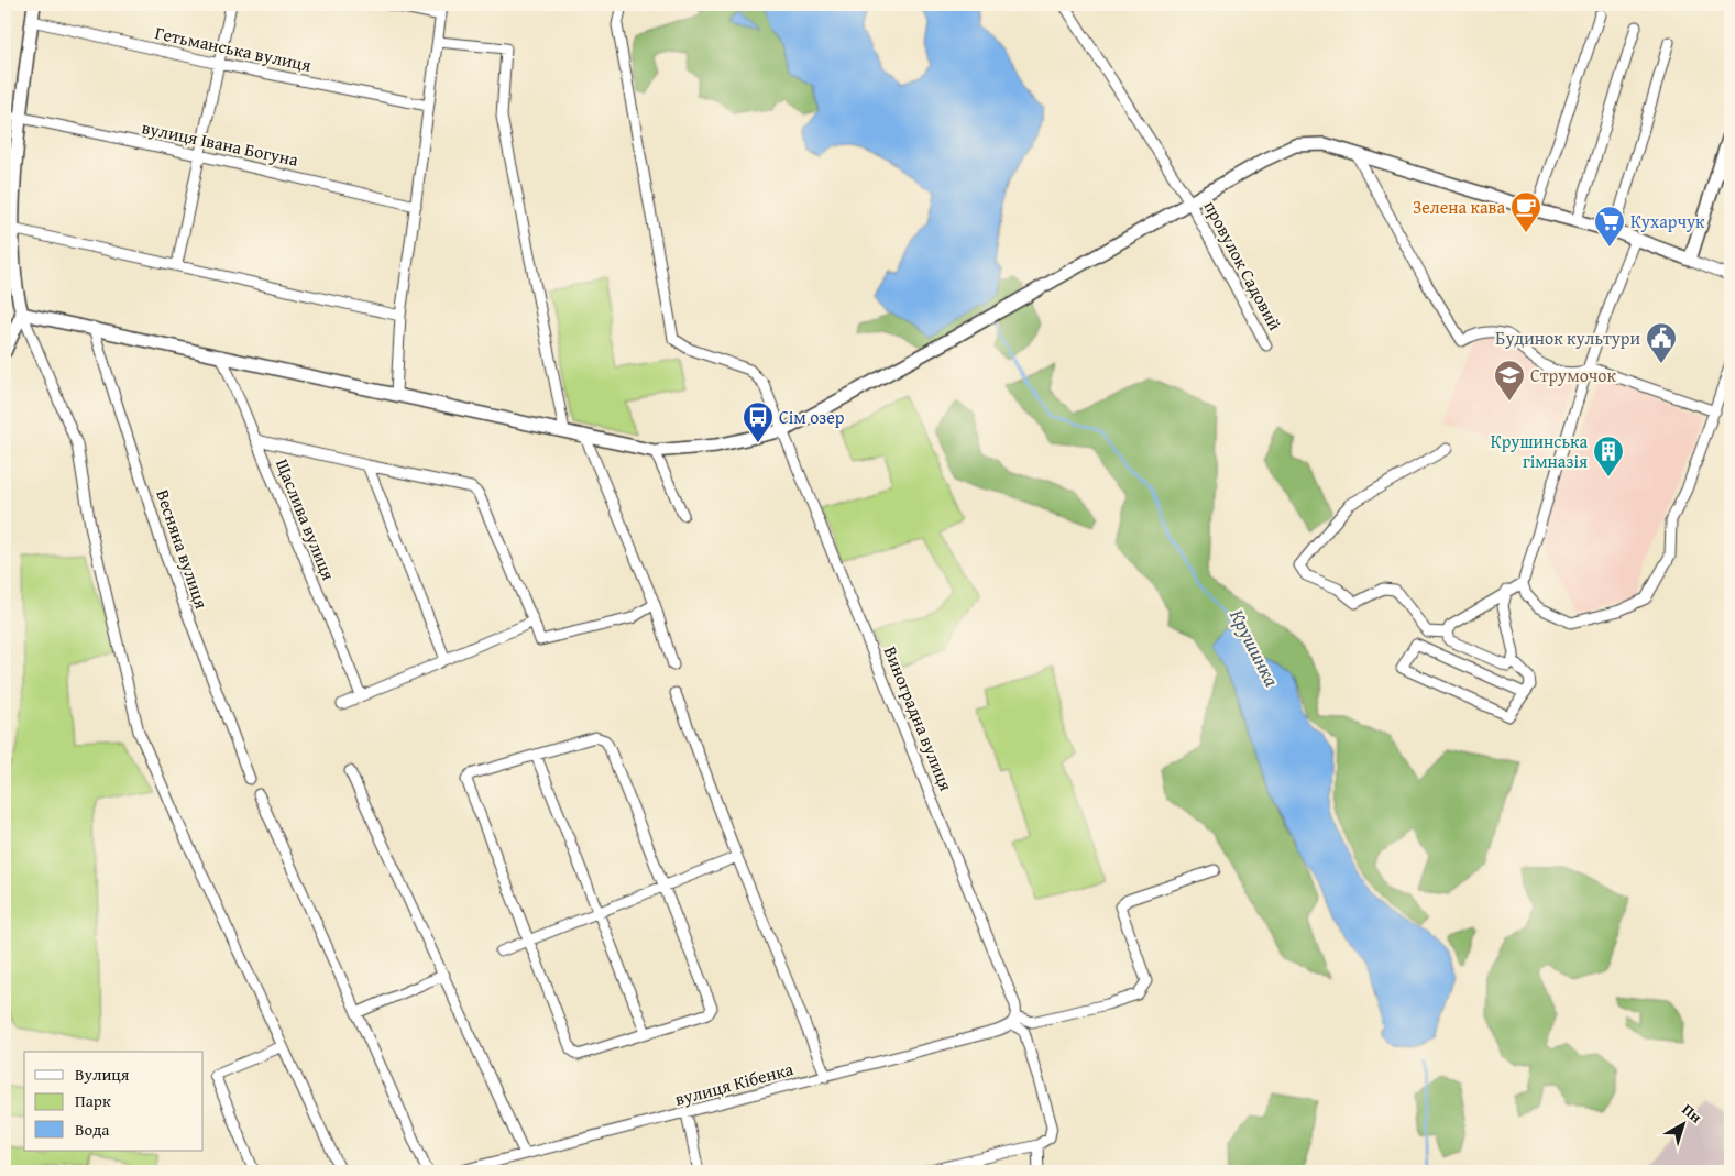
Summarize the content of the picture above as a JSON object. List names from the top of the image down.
{
  "streets": {
    "street": [
      "Гетьманська вулиця",
      "вулиця Івана Богуна",
      "провулок Садовий",
      "Щаслива вулиця",
      "Весняна вулиця",
      "Виноградна вулиця",
      "вулиця Кібенка"
    ]
  },
  "crossings": [
    ["Виноградна вулиця", "вулиця Кібенка"]
  ],
  "water": ["Крушинка"],
  "places": {
    "cafe": ["Зелена кава"],
    "supermarket": ["Кухарчук"],
    "public building": ["Будинок культури"],
    "school or university": ["Струмочок"],
    "bus stop": ["Сім озер"],
    "building": ["Крушинська гімназія"]
  },
  "legend": ["Вулиця", "Парк", "Вода"],
  "north": "top right"
}
